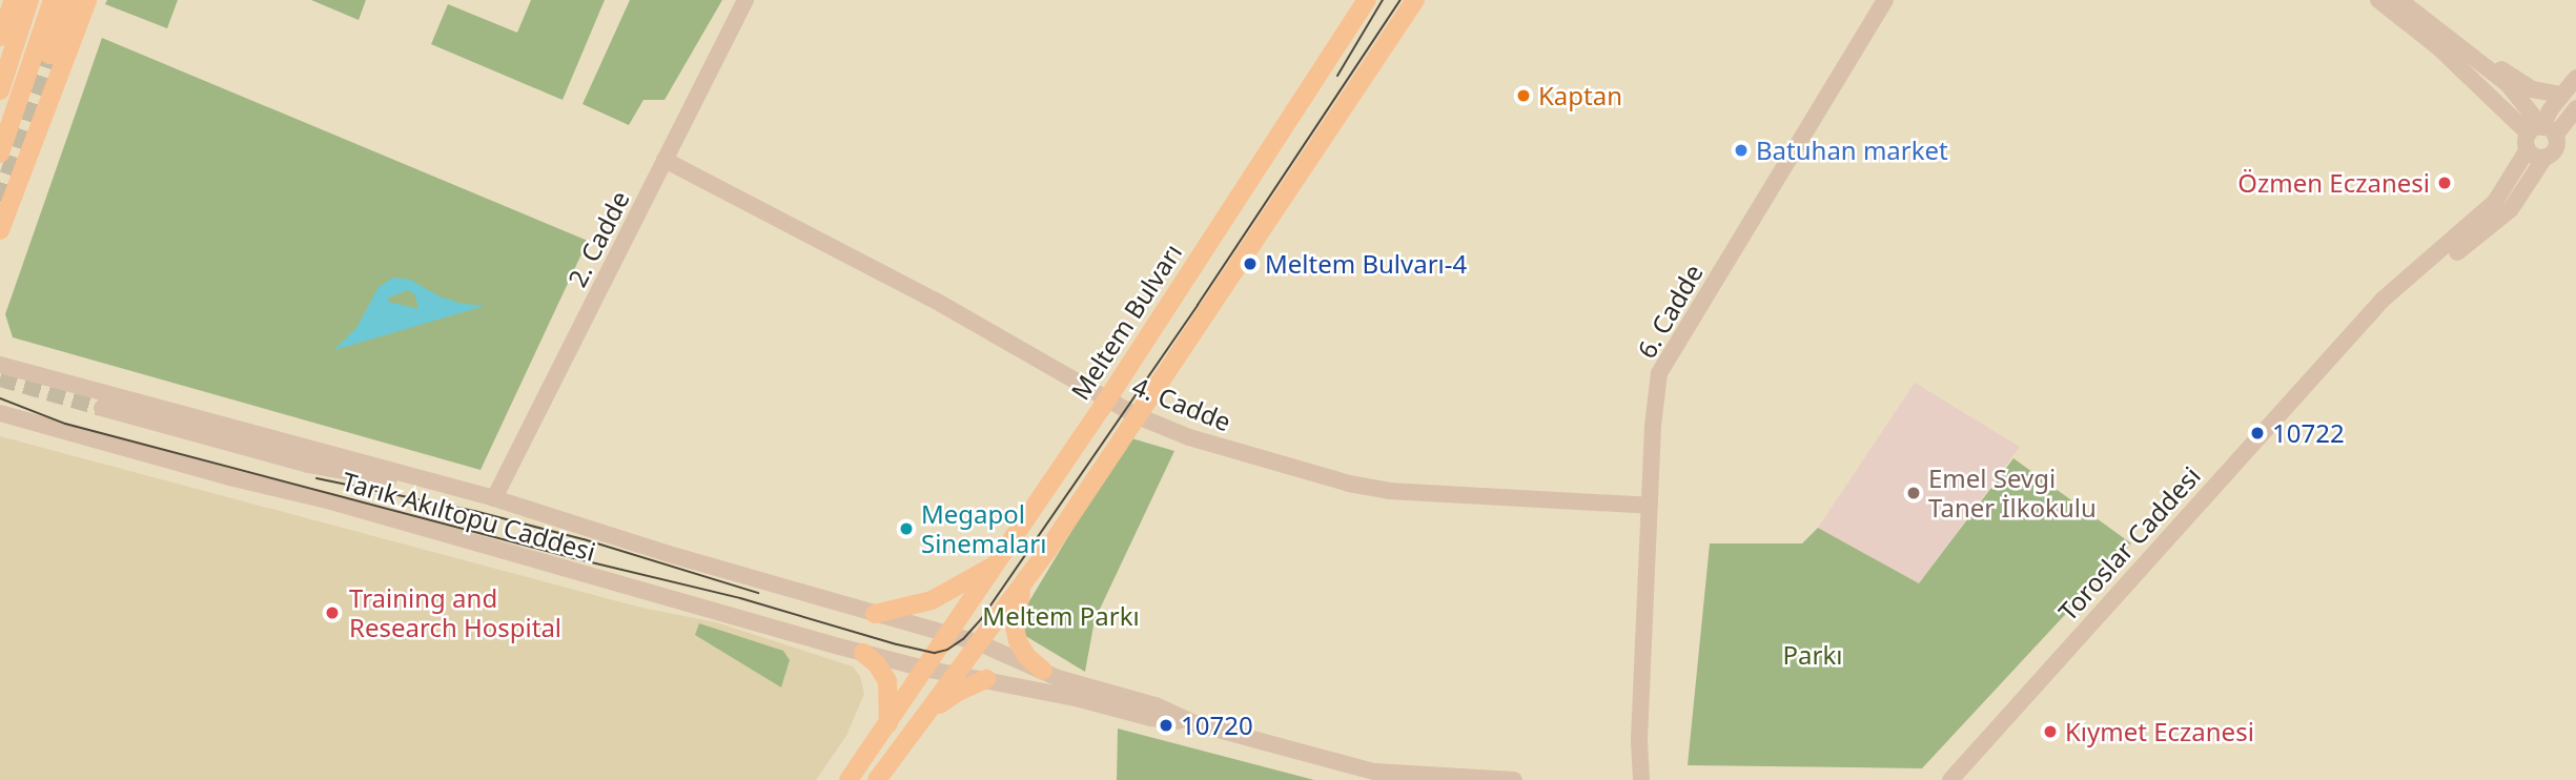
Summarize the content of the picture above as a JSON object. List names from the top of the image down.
{
  "streets": {
    "main road": [
      "2. Cadde",
      "6. Cadde",
      "Meltem Bulvarı",
      "4. Cadde",
      "Tarık Akıltopu Caddesi",
      "Toroslar Caddesi"
    ]
  },
  "crossings": [
    ["2. Cadde", "4. Cadde"],
    ["2. Cadde", "Tarık Akıltopu Caddesi"],
    ["6. Cadde", "4. Cadde"],
    ["Meltem Bulvarı", "4. Cadde"],
    ["Meltem Bulvarı", "Tarık Akıltopu Caddesi"]
  ],
  "parks": ["Meltem Parkı", "Parkı"],
  "places": [
    "Kaptan",
    "Batuhan market",
    "Özmen Eczanesi",
    "Meltem Bulvarı-4",
    "10722",
    "Emel Sevgi Taner İlkokulu",
    "Megapol Sinemaları",
    "Training and Research Hospital",
    "10720",
    "Kıymet Eczanesi"
  ]
}
